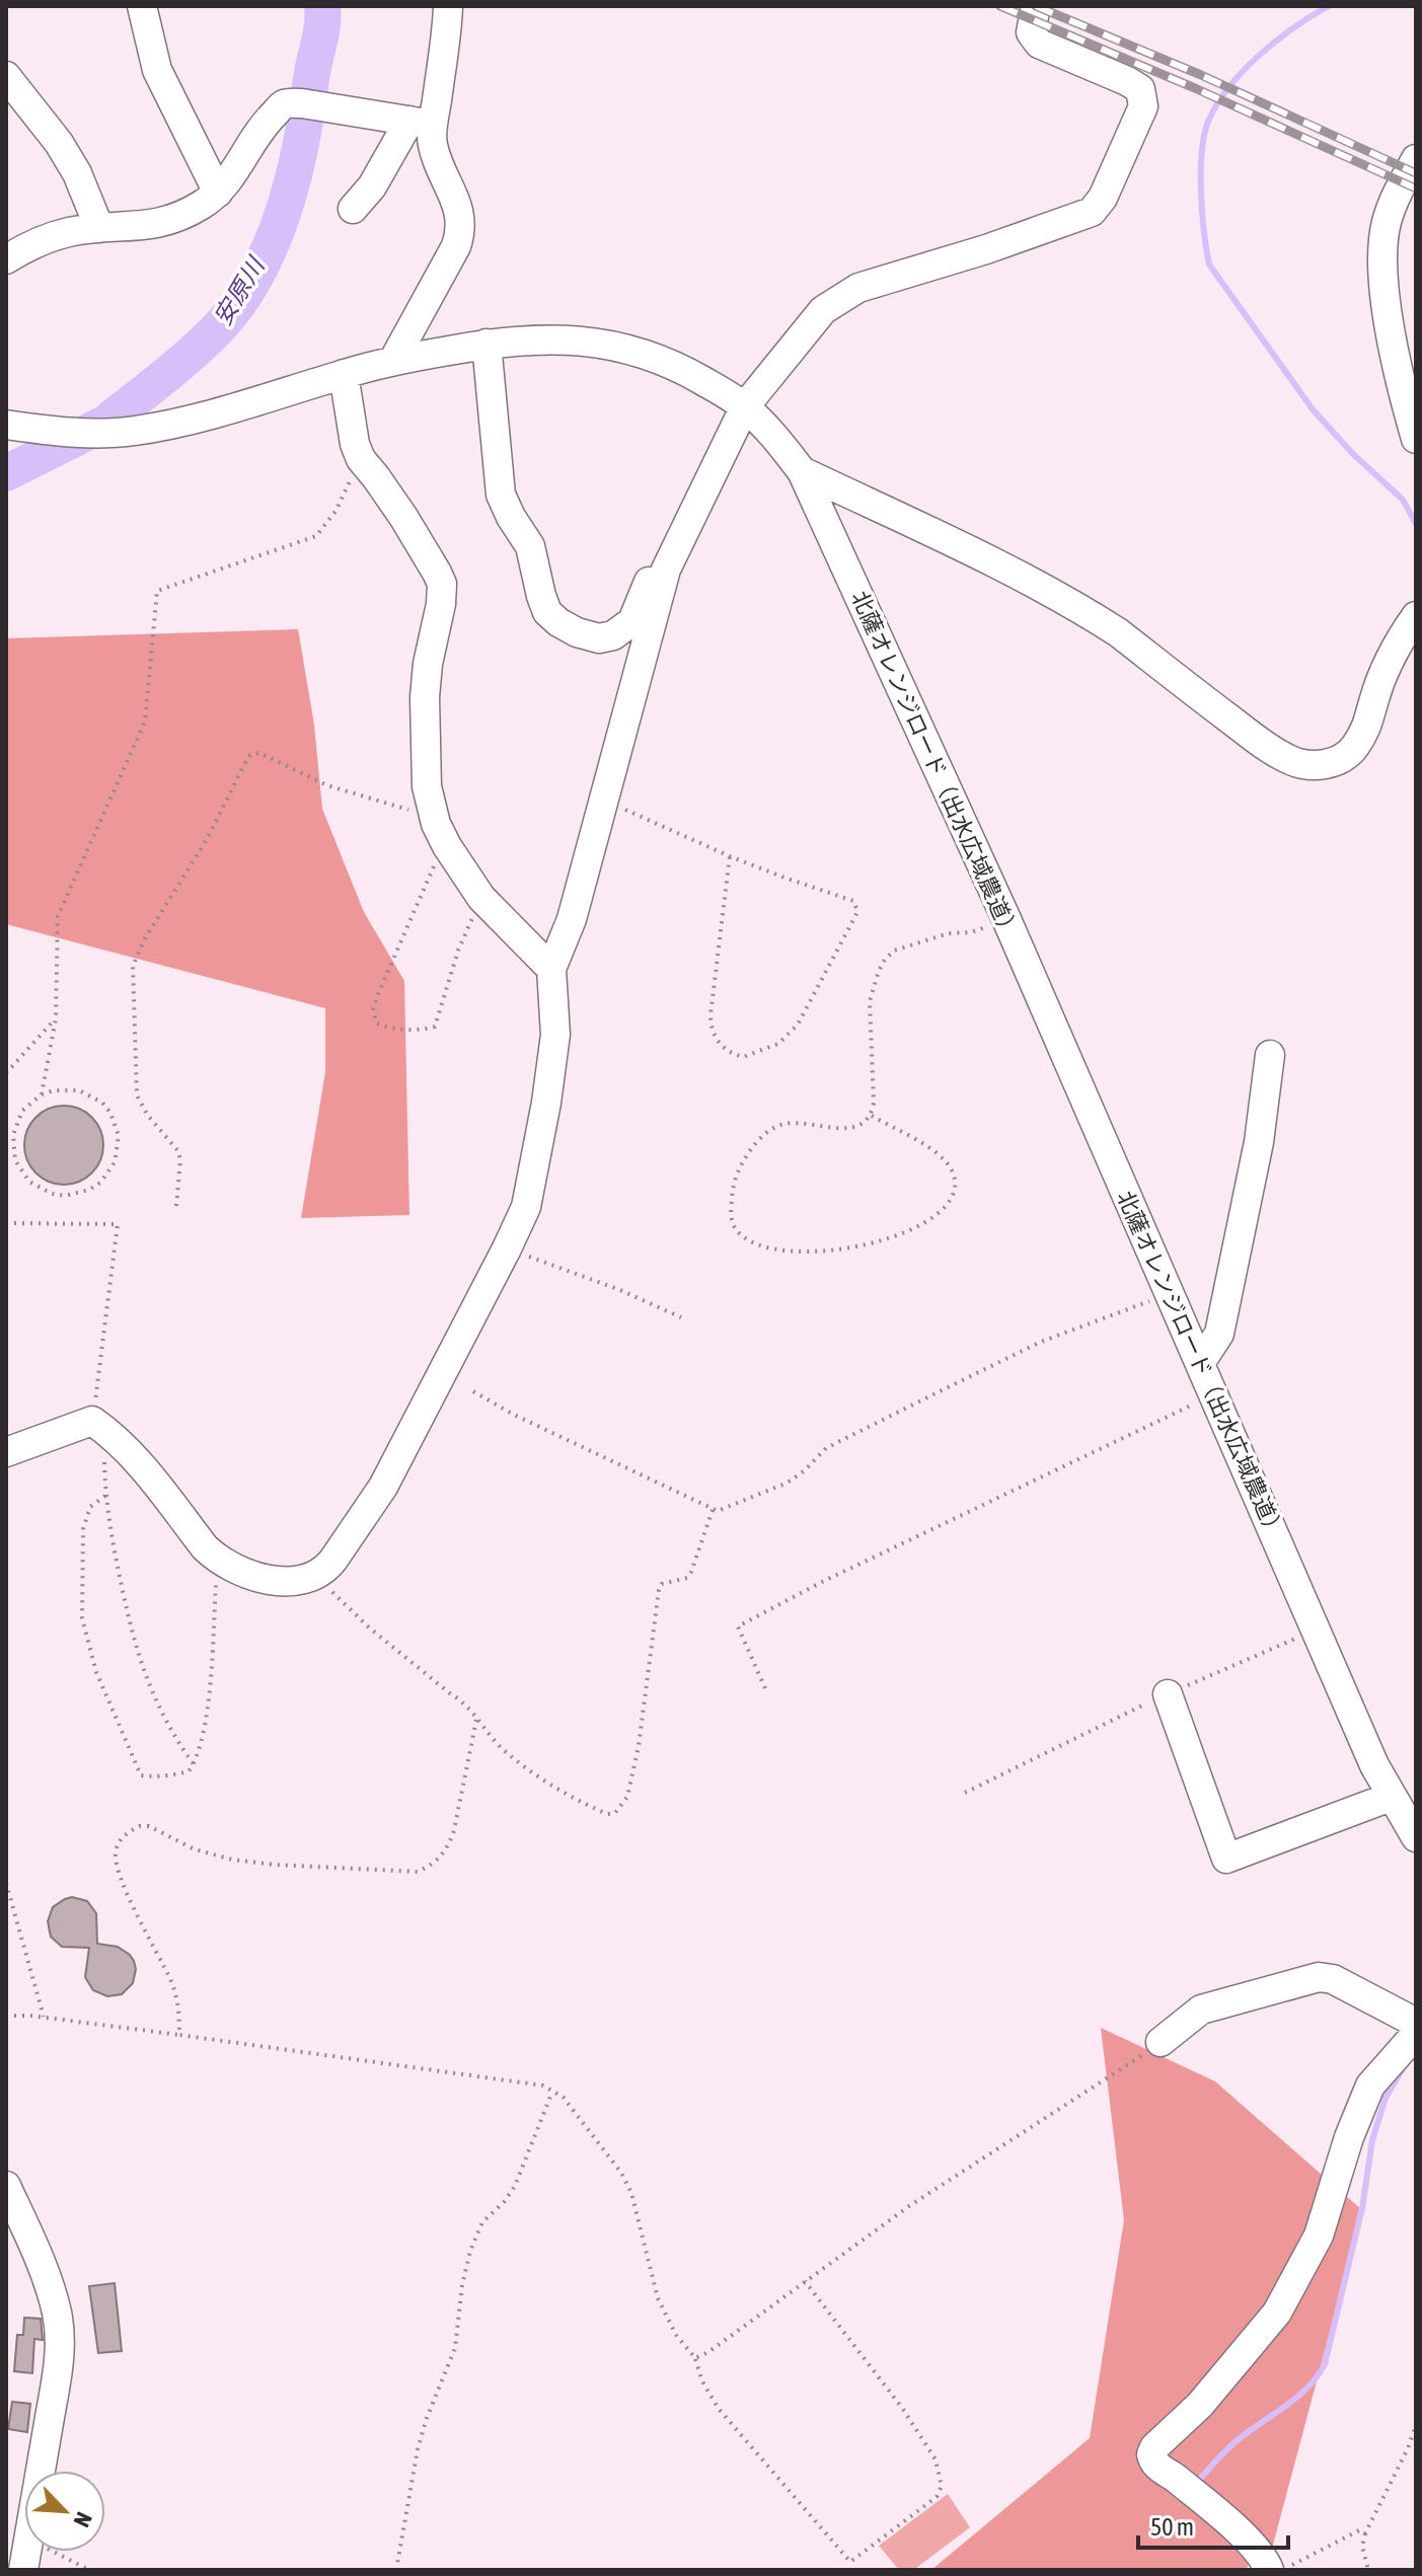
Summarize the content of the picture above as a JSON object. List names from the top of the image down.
{
  "streets": {
    "street": ["北薩オレンジロード（出水広域農道）"]
  },
  "water": ["安原川"],
  "scale_bar": "50 m",
  "north": "bottom right"
}
